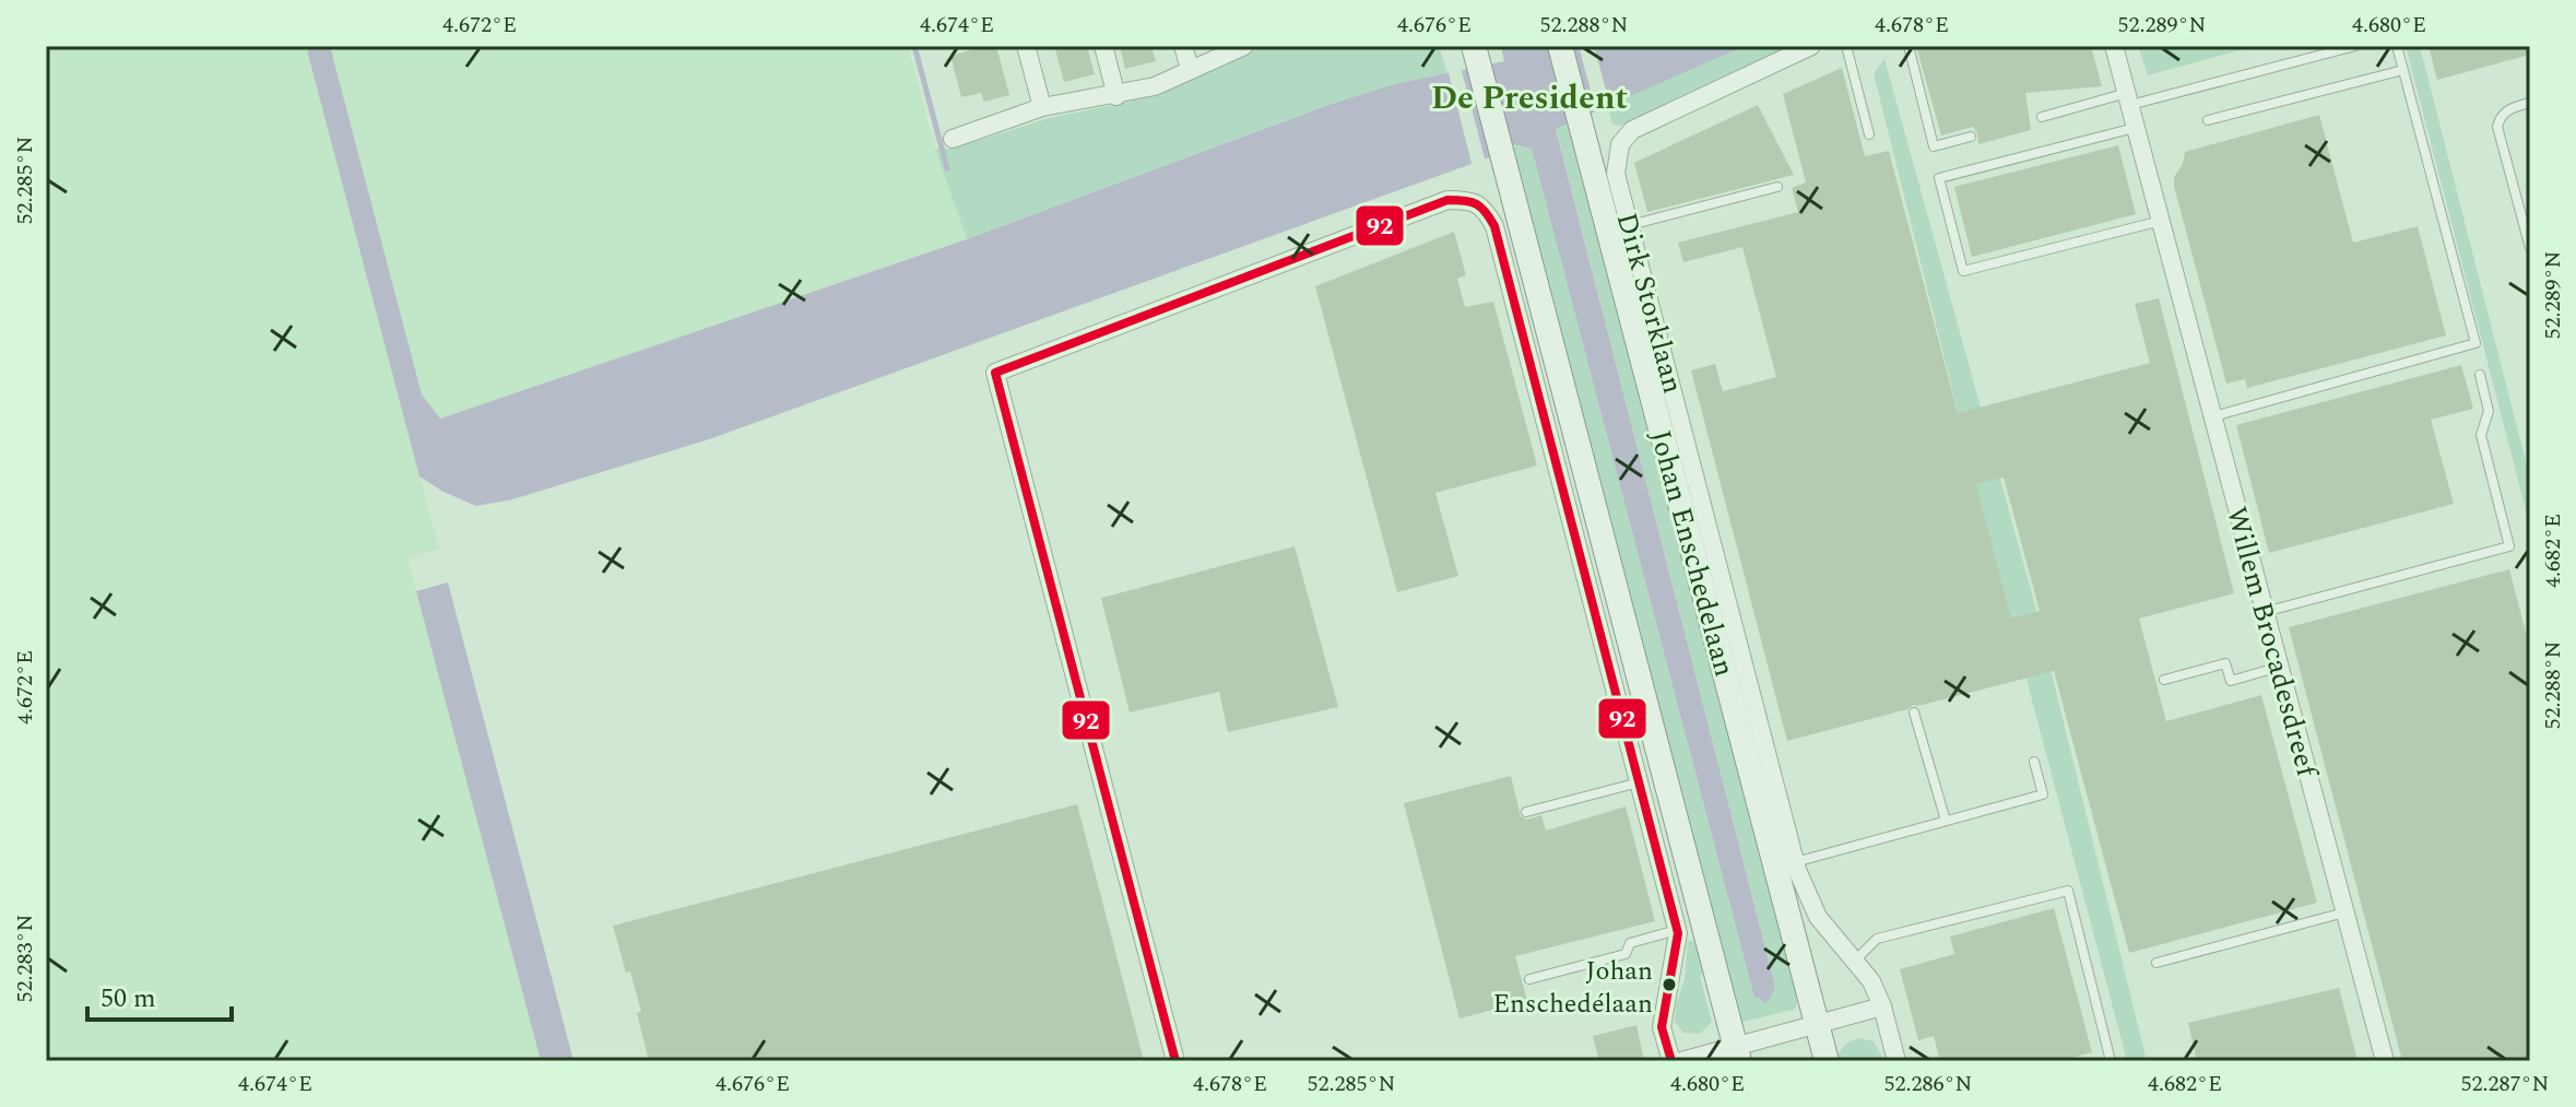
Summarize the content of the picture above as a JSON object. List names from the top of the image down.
{
  "streets": {
    "street": ["Dirk Storklaan", "Johan Enschedelaan", "Willem Brocadesdreef"]
  },
  "districts": ["De President"],
  "places": ["Johan Enschedélaan"],
  "lines": ["transit line 92"],
  "scale_bar": "50 m",
  "coordinates": [
    "4.672°E",
    "4.674°E",
    "4.676°E",
    "52.288°N",
    "4.678°E",
    "52.289°N",
    "4.680°E",
    "52.285°N",
    "4.682°E",
    "52.283°N",
    "52.286°N",
    "52.287°N"
  ]
}
